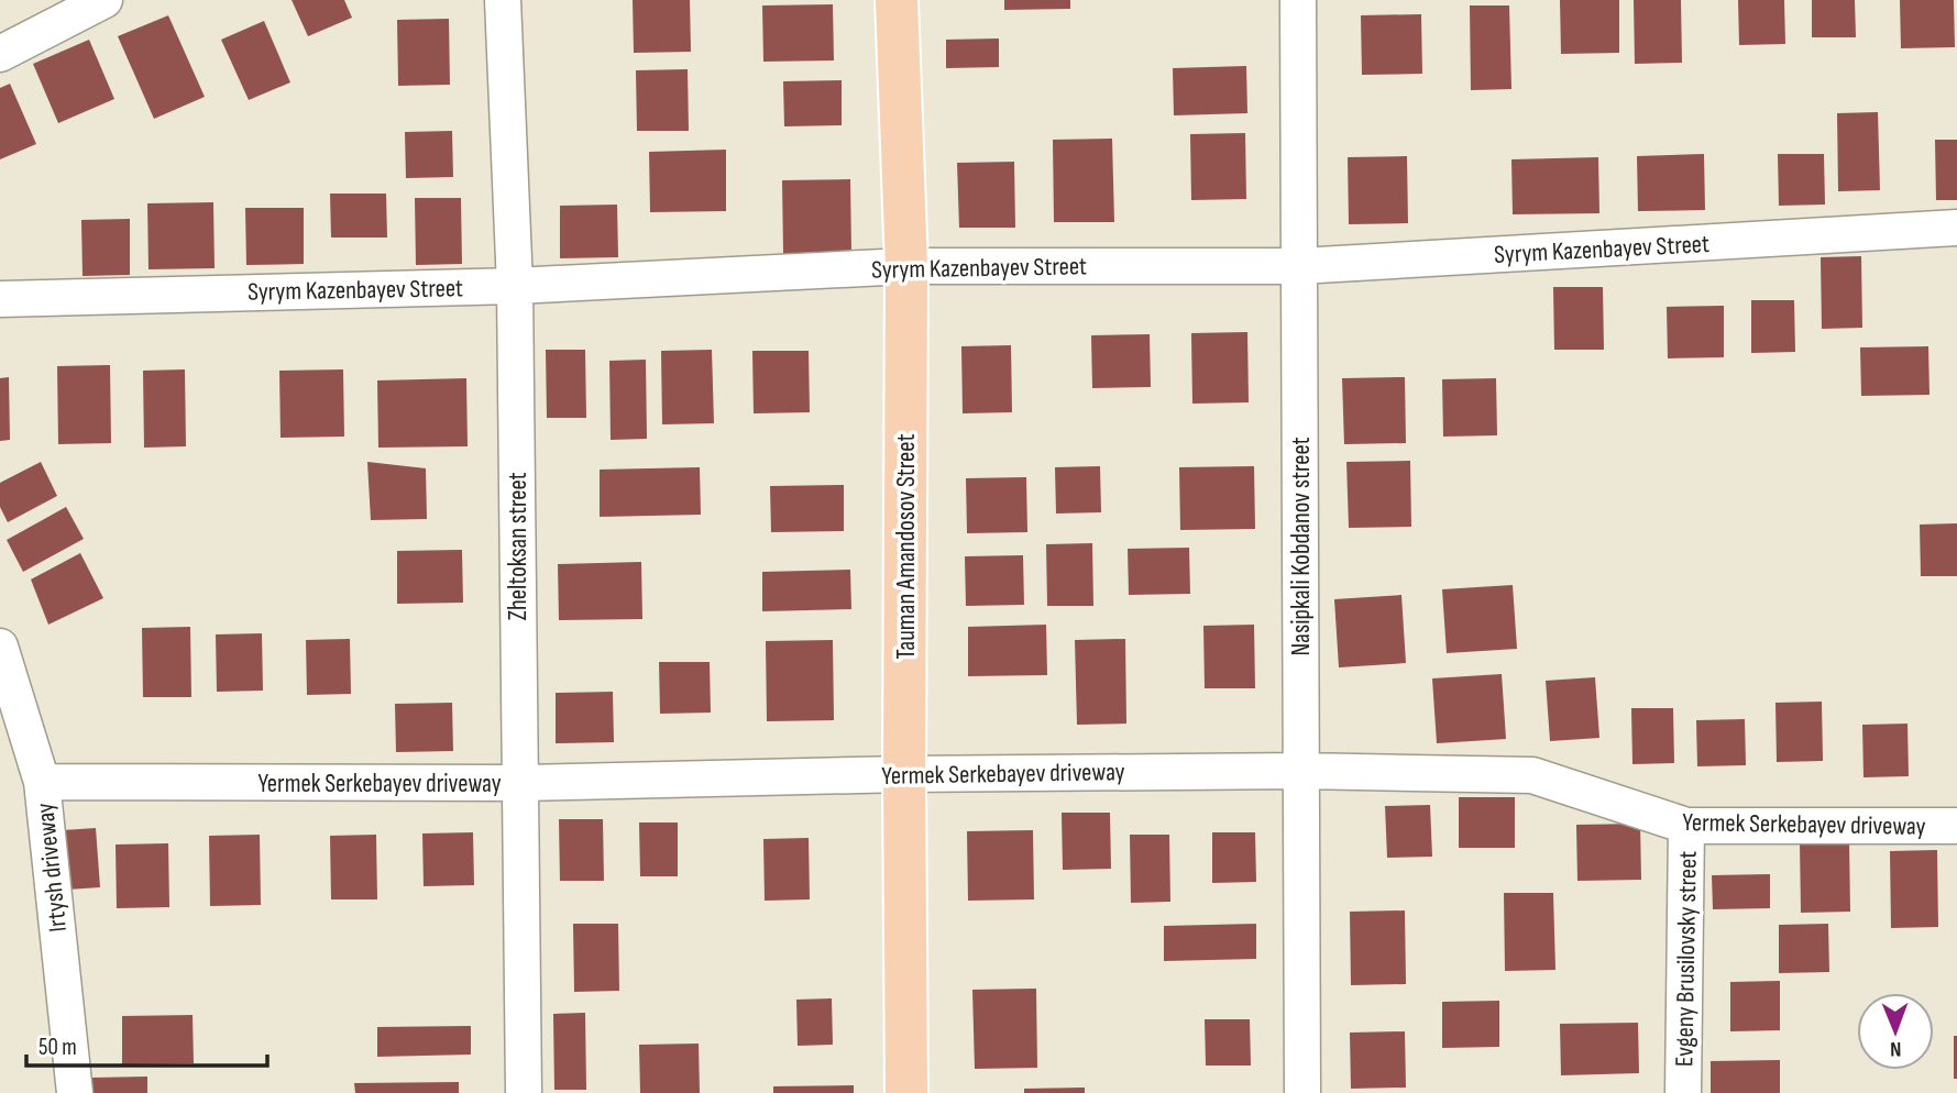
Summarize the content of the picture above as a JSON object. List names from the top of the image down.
{
  "streets": {
    "main road": ["Tauman Amandosov Street"],
    "street": [
      "Syrym Kazenbayev Street",
      "Zheltoksan street",
      "Nasipkali Kobdanov street",
      "Yermek Serkebayev driveway",
      "Irtysh driveway",
      "Evgeny Brusilovsky street"
    ]
  },
  "crossings": [
    ["Syrym Kazenbayev Street", "Zheltoksan street"],
    ["Syrym Kazenbayev Street", "Tauman Amandosov Street"],
    ["Syrym Kazenbayev Street", "Nasipkali Kobdanov street"],
    ["Zheltoksan street", "Yermek Serkebayev driveway"],
    ["Tauman Amandosov Street", "Yermek Serkebayev driveway"],
    ["Nasipkali Kobdanov street", "Yermek Serkebayev driveway"],
    ["Yermek Serkebayev driveway", "Irtysh driveway"],
    ["Yermek Serkebayev driveway", "Evgeny Brusilovsky street"]
  ],
  "scale_bar": "50 m",
  "north": "bottom"
}
